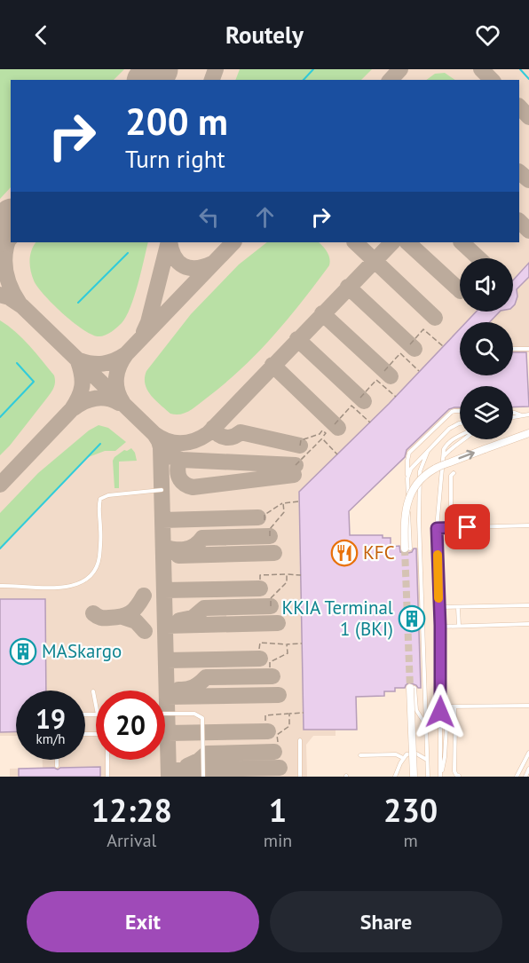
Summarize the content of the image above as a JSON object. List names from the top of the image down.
{
  "places": {
    "restaurant": ["KFC"],
    "building": ["KKIA Terminal 1 (BKI)", "MASkargo"]
  },
  "page": {
    "header": "Routely",
    "turn": ["200 m", "Turn right"],
    "speed": "19 km/h",
    "limit": "20",
    "eta": [
      "12:28",
      "Arrival",
      "1",
      "min",
      "230",
      "m"
    ],
    "buttons": ["Exit", "Share"]
  }
}
